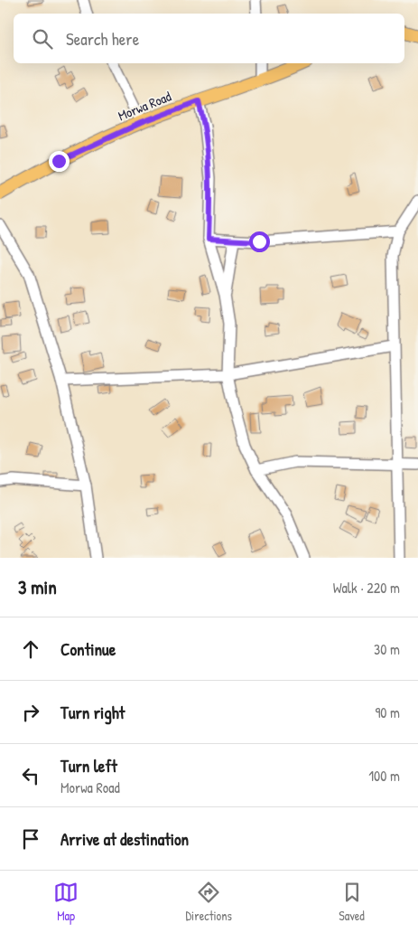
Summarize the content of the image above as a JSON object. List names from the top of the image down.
{
  "streets": {
    "main road": ["Morwa Road"]
  },
  "page": {
    "search": "Search here",
    "heading": ["3 min", "Walk · 220 m"],
    "list": [
      ["Continue", "30 m"],
      ["Turn right", "90 m"],
      ["Turn left", "Morwa Road", "100 m"],
      "Arrive at destination"
    ],
    "nav": ["Map", "Directions", "Saved"]
  }
}
